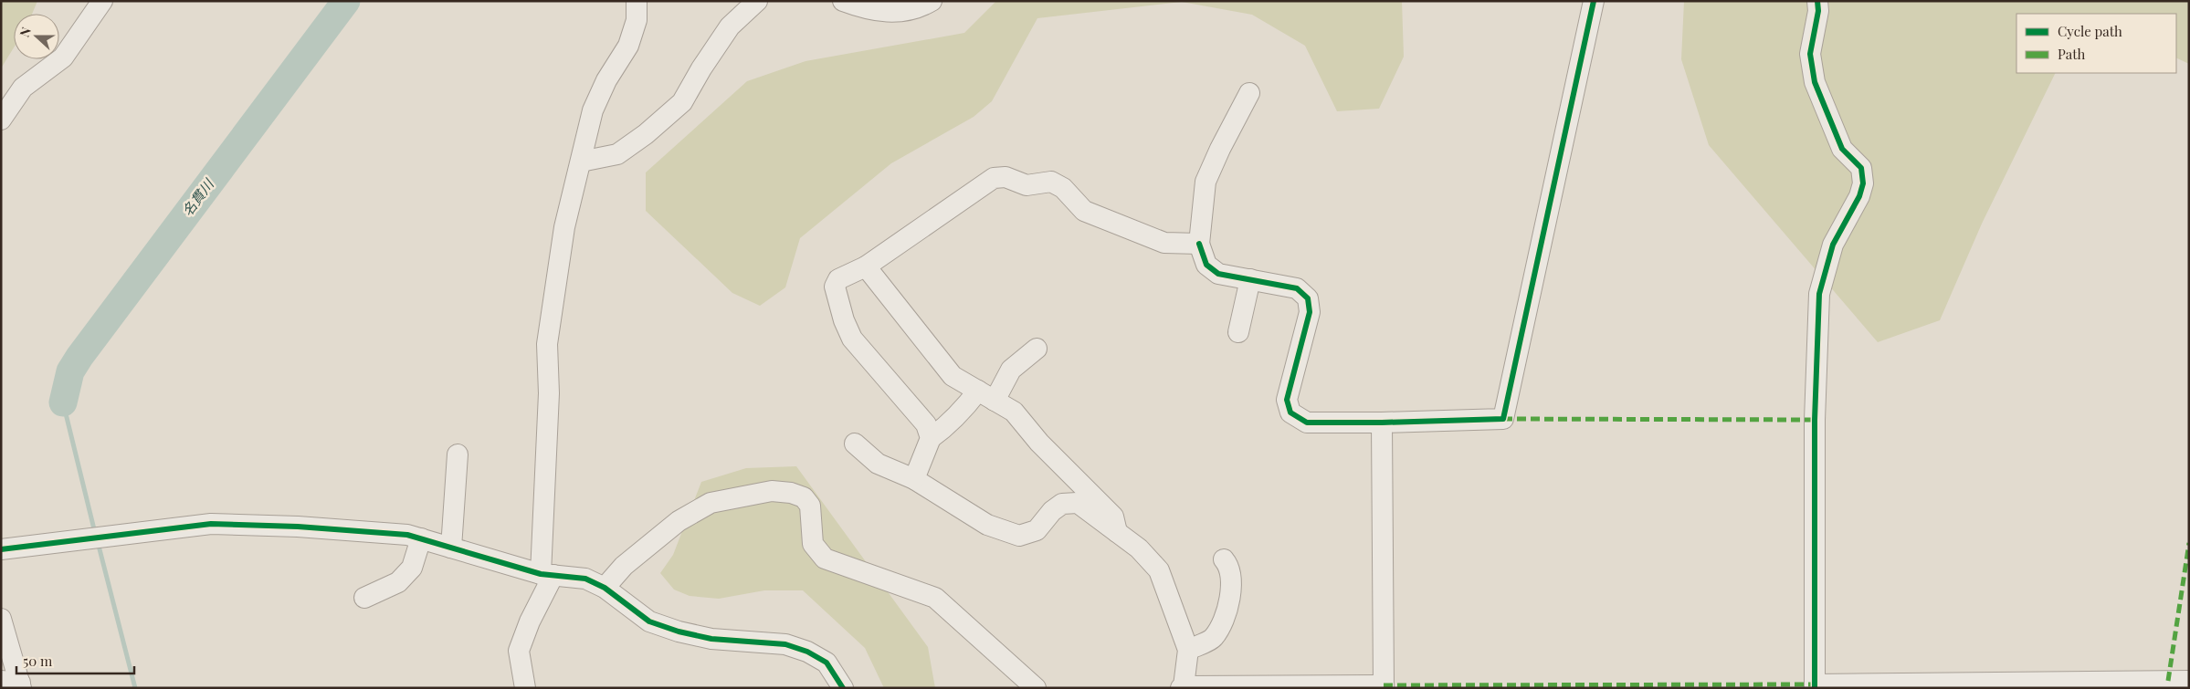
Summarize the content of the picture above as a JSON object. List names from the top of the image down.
{
  "water": ["名貫川"],
  "legend": ["Cycle path", "Path"],
  "scale_bar": "50 m",
  "north": "left"
}
